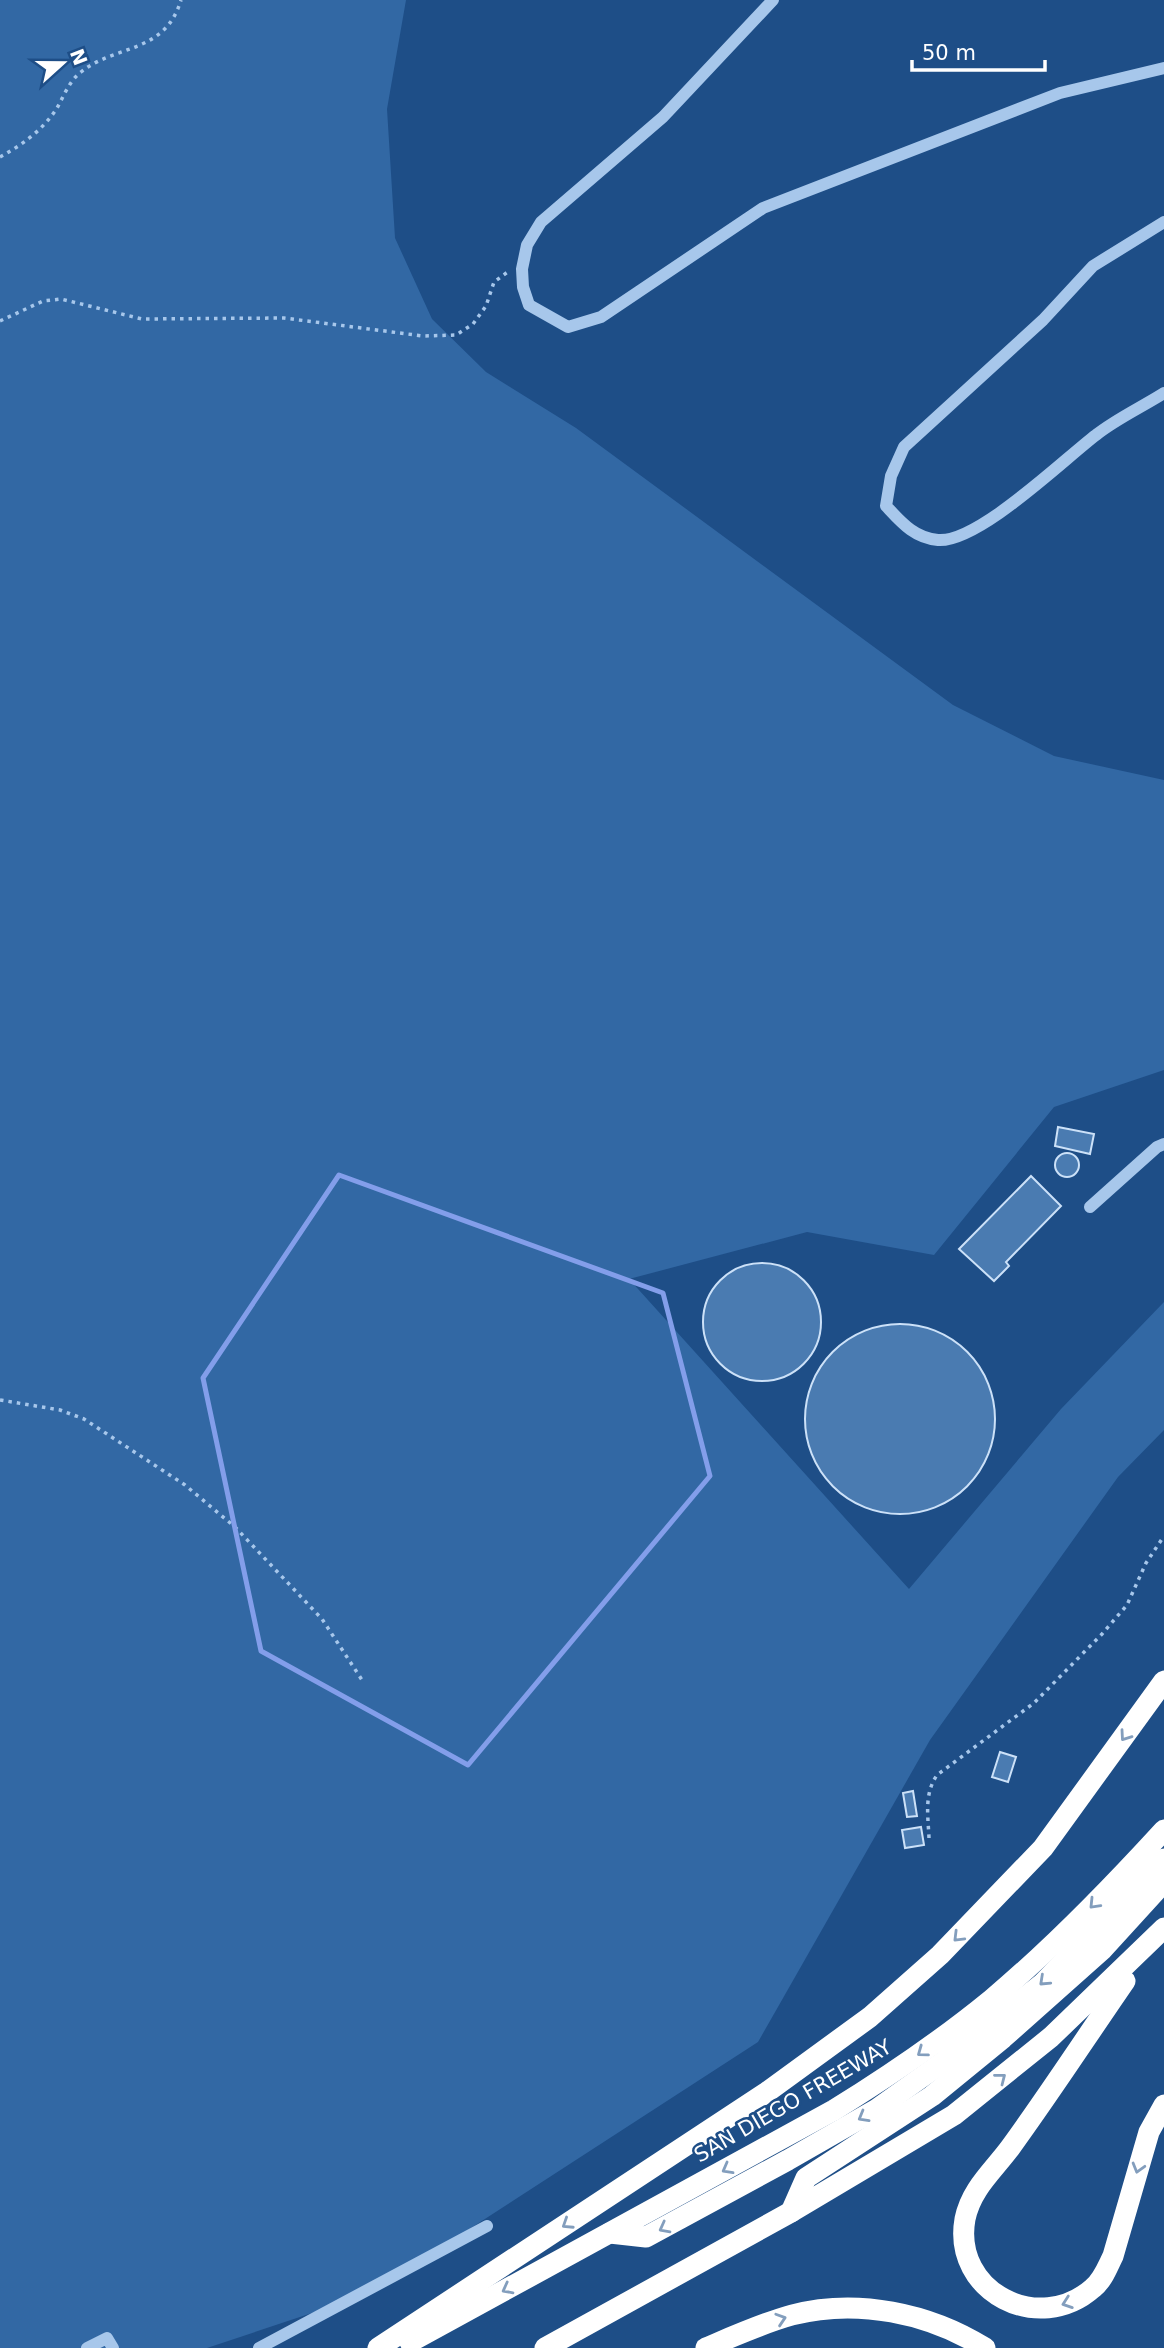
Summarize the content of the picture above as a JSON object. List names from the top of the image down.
{
  "streets": {
    "highway": ["SAN DIEGO FREEWAY"]
  },
  "scale_bar": "50 m",
  "north": "right"
}
